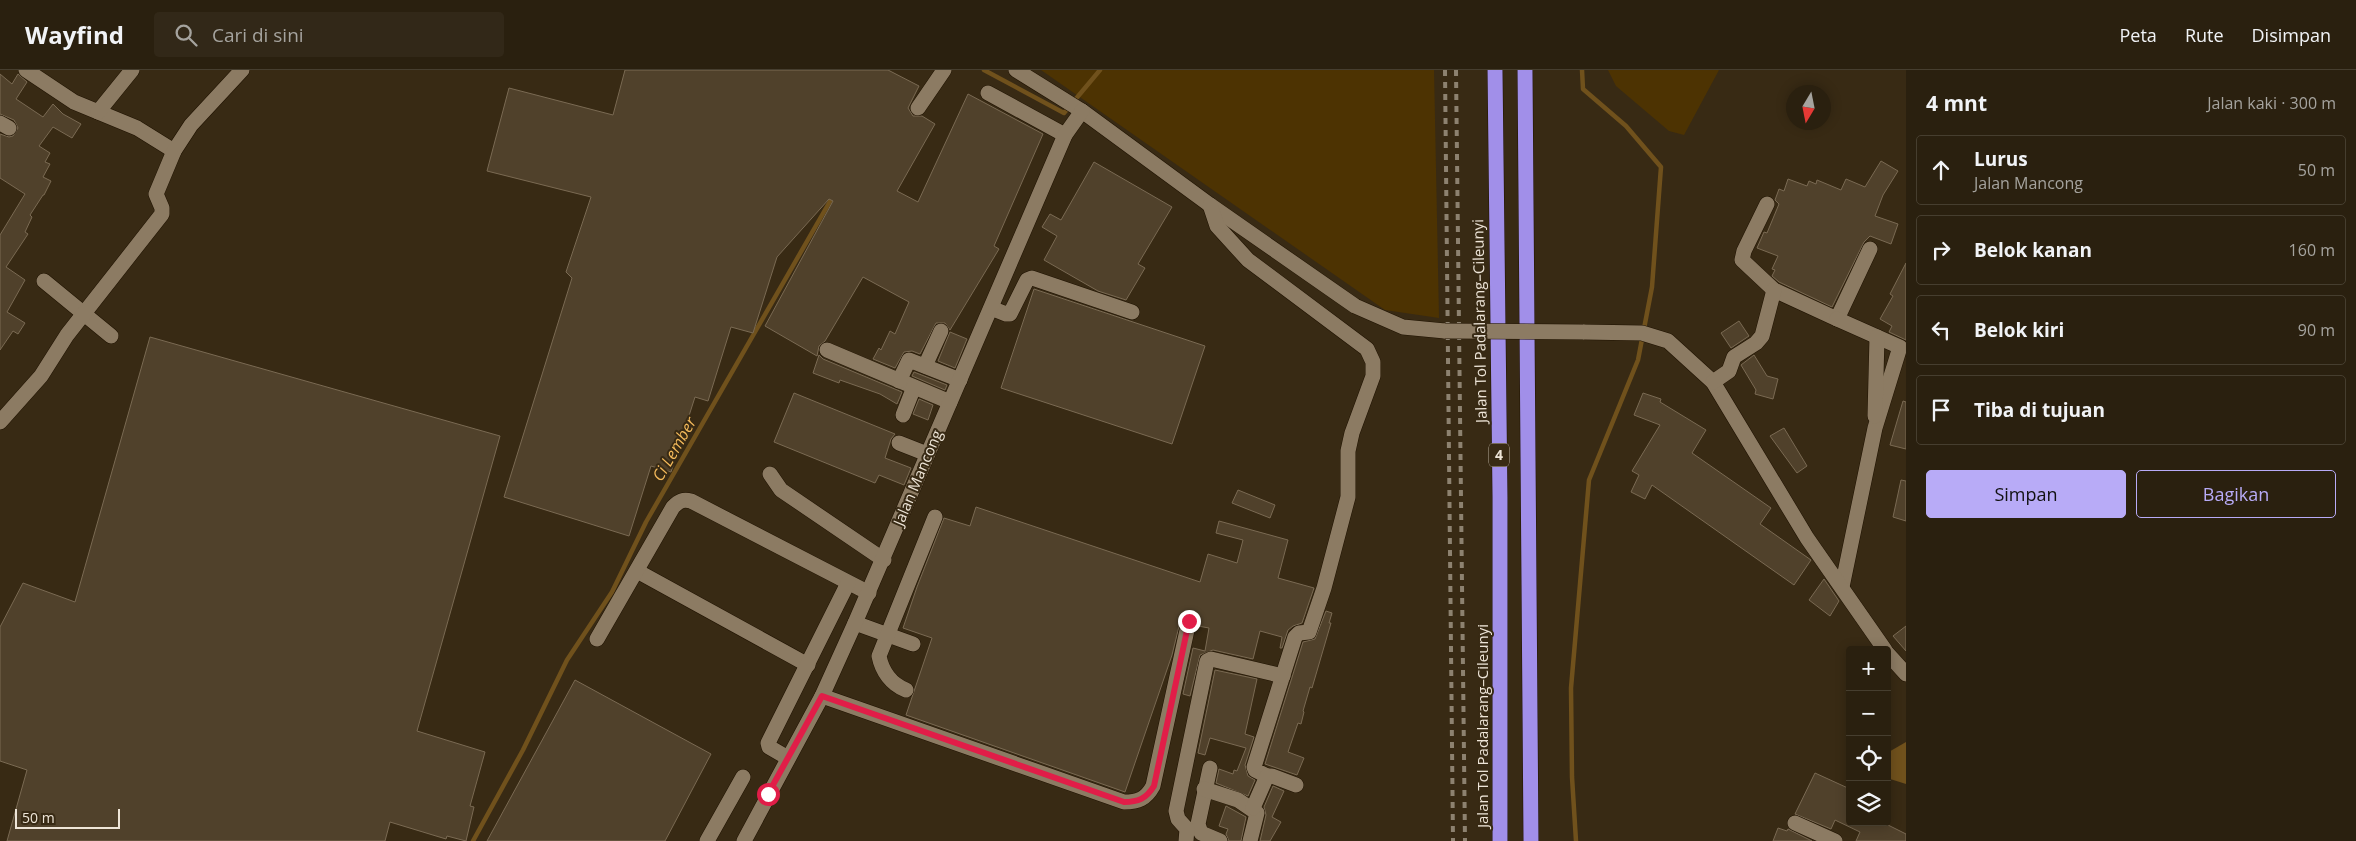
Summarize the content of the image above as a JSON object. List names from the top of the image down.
{
  "streets": {
    "highway": ["Jalan Tol Padalarang–Cileunyi", "4"],
    "street": ["Jalan Mancong"]
  },
  "water": ["Ci Lember"],
  "scale_bar": "50 m",
  "north": "bottom",
  "page": {
    "header": "Wayfind",
    "search": "Cari di sini",
    "nav": ["Peta", "Rute", "Disimpan"],
    "heading": ["4 mnt", "Jalan kaki · 300 m"],
    "list": [
      ["Lurus", "Jalan Mancong", "50 m"],
      ["Belok kanan", "160 m"],
      ["Belok kiri", "90 m"],
      "Tiba di tujuan"
    ],
    "buttons": ["Simpan", "Bagikan"],
    "map_buttons": ["+", "−"],
    "scale": "50 m"
  }
}
